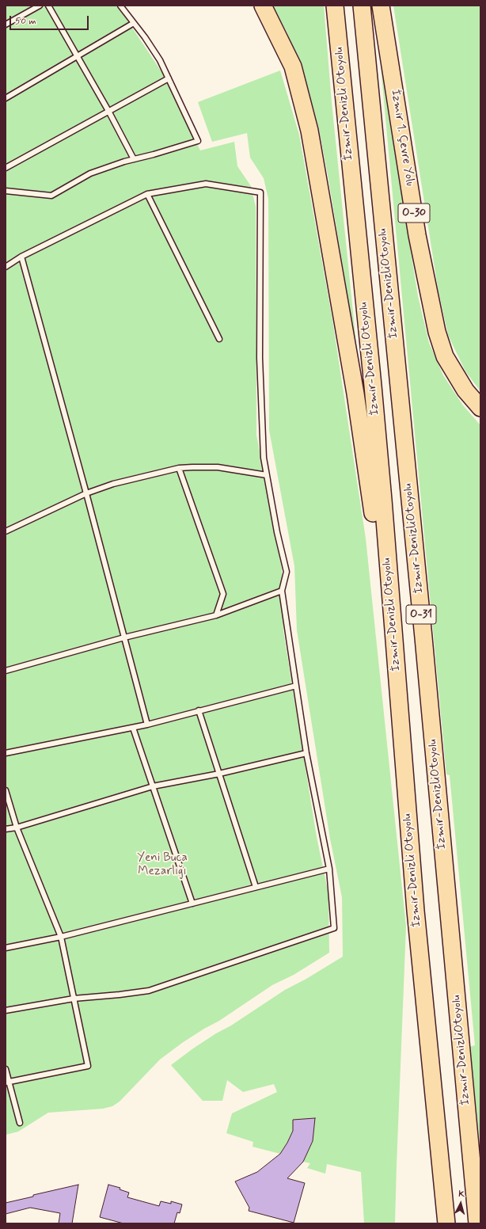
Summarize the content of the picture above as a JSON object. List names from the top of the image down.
{
  "streets": {
    "highway": [
      "İzmir-Denizli Otoyolu",
      "İzmir 1. Çevre Yolu",
      "O-30",
      "İzmir-DenizliOtoyolu",
      "O-31"
    ]
  },
  "parks": ["Yeni Buca Mezarlığı"],
  "scale_bar": "50 m",
  "north": "top"
}
